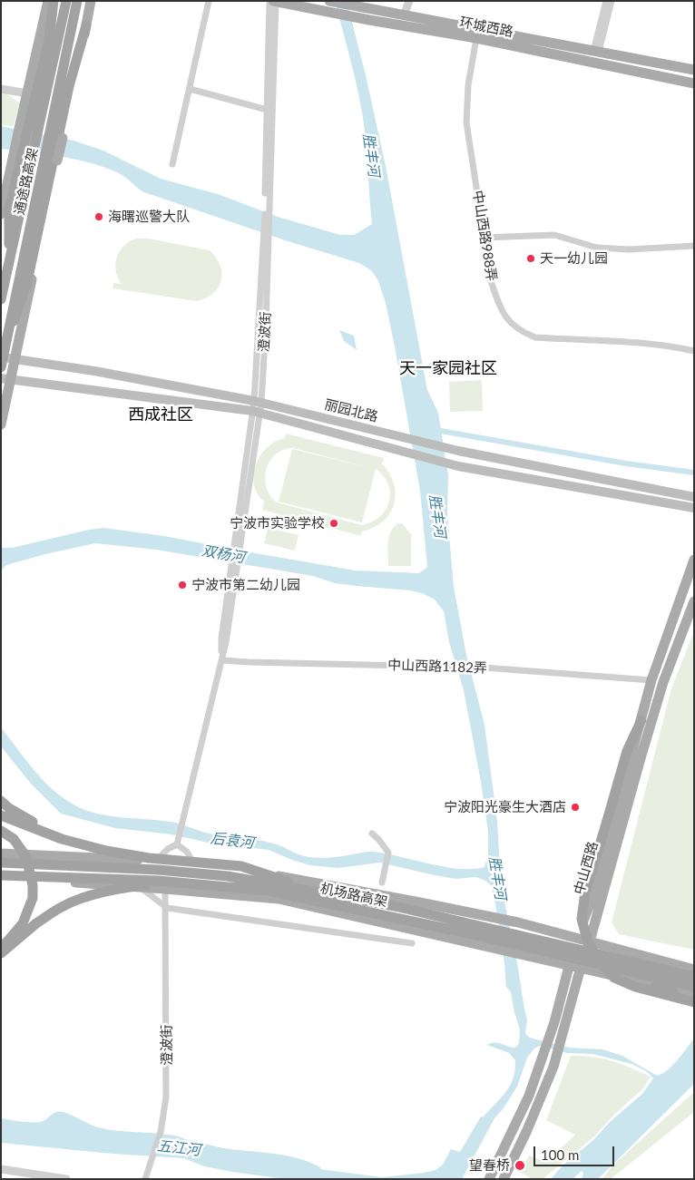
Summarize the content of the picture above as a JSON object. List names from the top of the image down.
{
  "streets": {
    "highway": ["通途路高架", "机场路高架"],
    "main road": ["环城西路", "丽园北路", "中山西路"],
    "street": ["中山西路988弄", "澄波街", "中山西路1182弄"]
  },
  "crossings": [
    ["环城西路", "中山西路988弄"],
    ["环城西路", "澄波街"],
    ["澄波街", "丽园北路"],
    ["澄波街", "中山西路1182弄"],
    ["中山西路1182弄", "中山西路"]
  ],
  "districts": ["天一家园社区", "西成社区"],
  "water": [
    "胜丰河",
    "双杨河",
    "后袁河",
    "五江河"
  ],
  "places": [
    "海曙巡警大队",
    "天一幼儿园",
    "宁波市实验学校",
    "宁波市第二幼儿园",
    "宁波阳光豪生大酒店",
    "望春桥"
  ],
  "scale_bar": "100 m"
}
